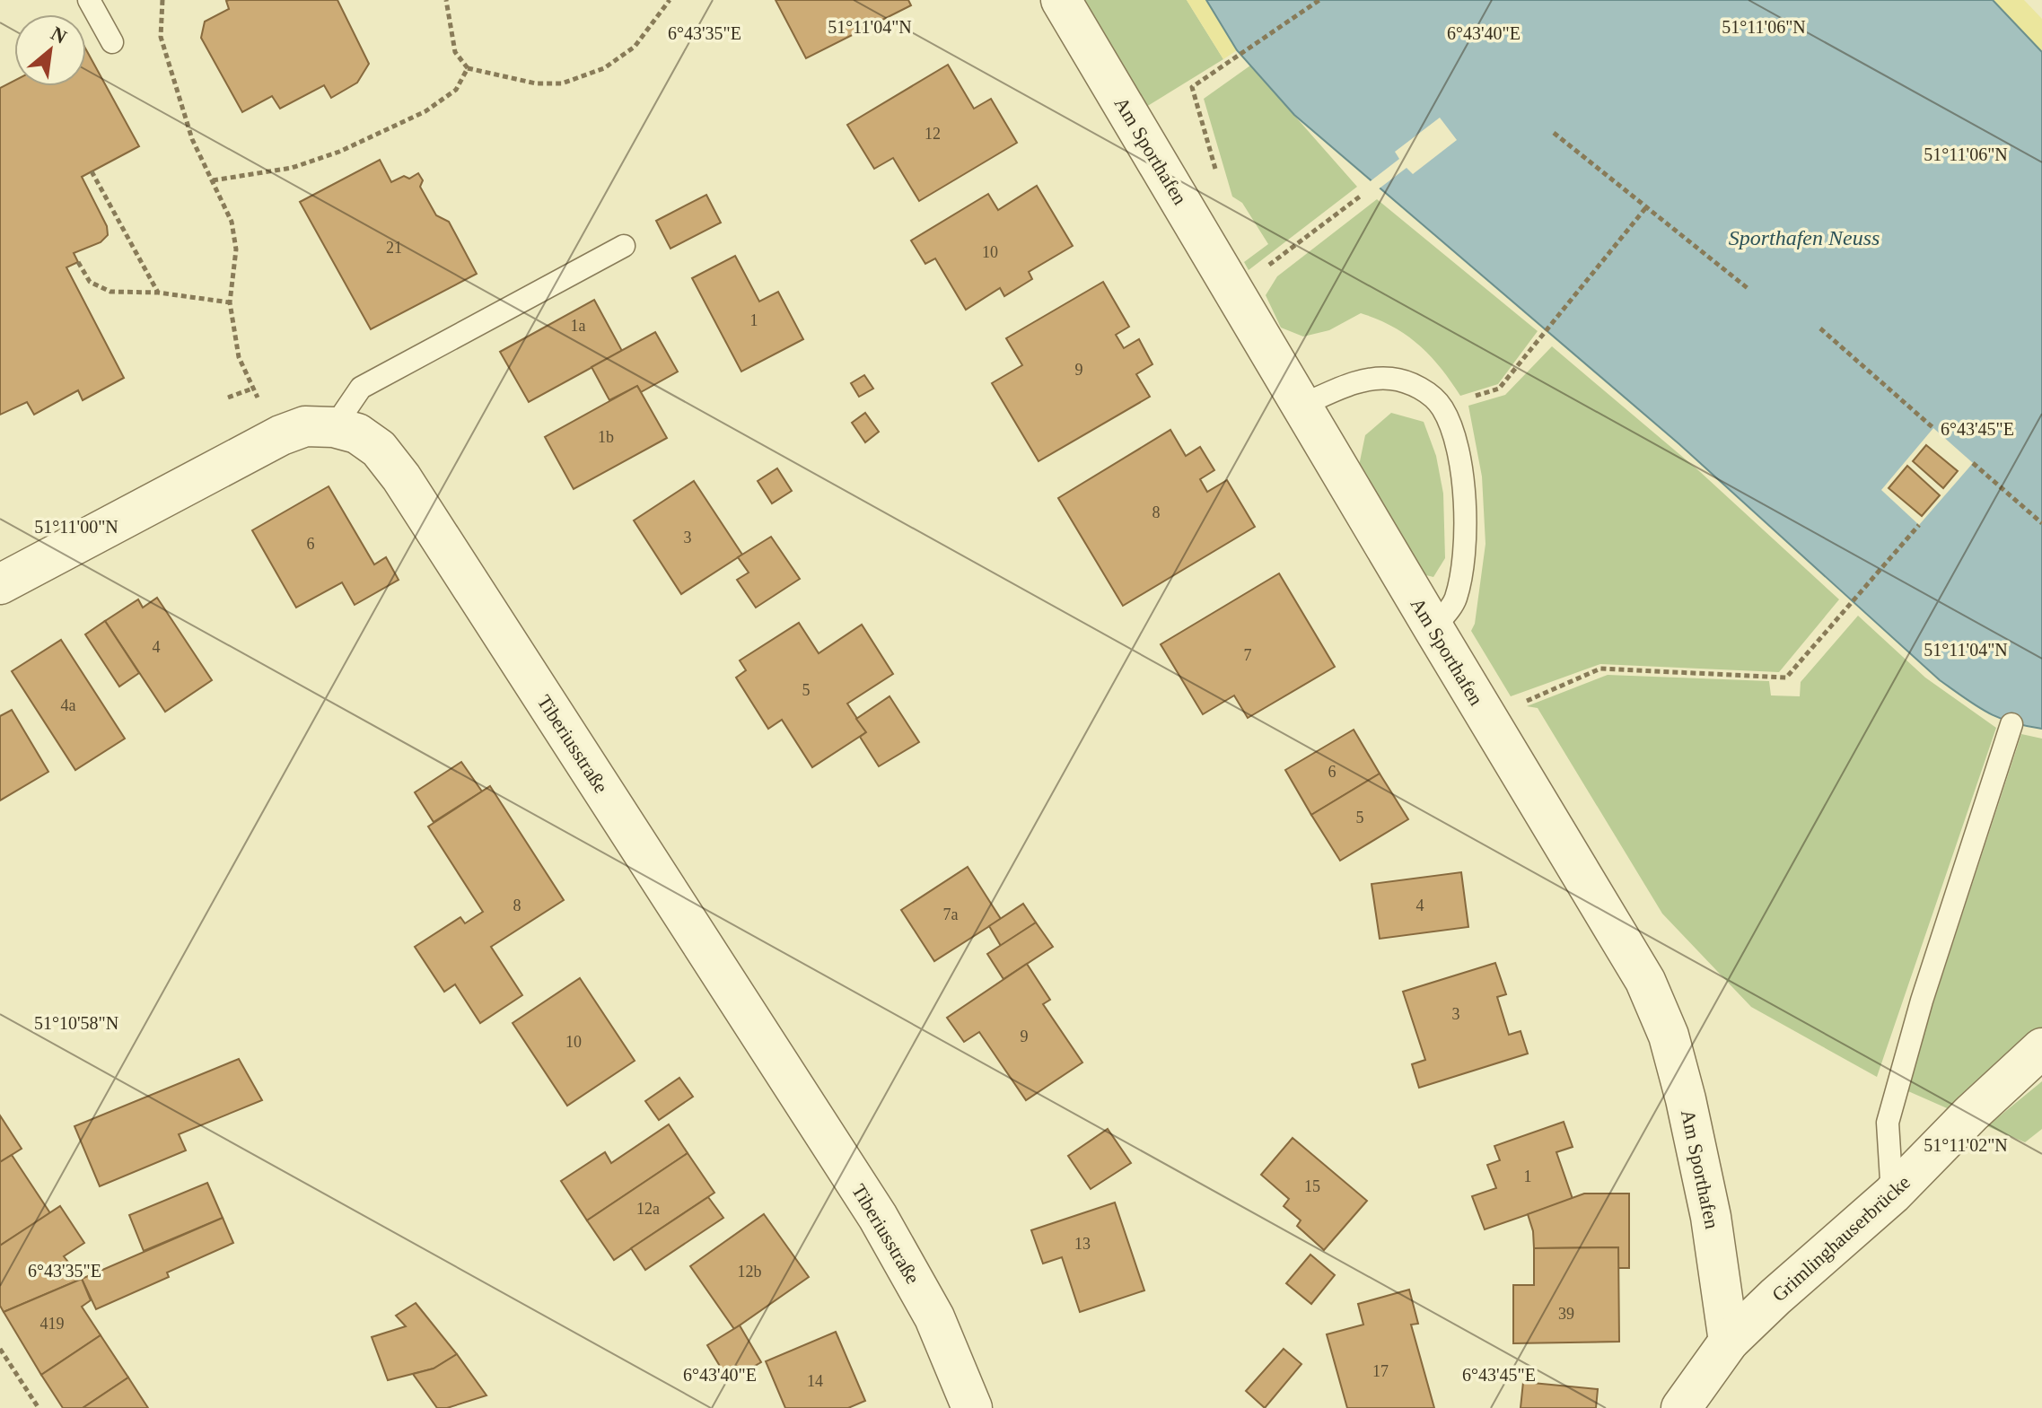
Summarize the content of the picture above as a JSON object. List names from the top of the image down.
{
  "streets": {
    "street": ["Am Sporthafen", "Tiberiusstraße", "Grimlinghauserbrücke"]
  },
  "crossings": [
    ["Am Sporthafen", "Grimlinghauserbrücke"]
  ],
  "water": ["Sporthafen Neuss"],
  "house_numbers": [
    "12",
    "21",
    "10",
    "1",
    "1a",
    "9",
    "1b",
    "8",
    "3",
    "6",
    "4",
    "7",
    "5",
    "4a",
    "6",
    "5",
    "8",
    "4",
    "7a",
    "3",
    "9",
    "10",
    "1",
    "15",
    "12a",
    "13",
    "12b",
    "39",
    "419",
    "17",
    "14"
  ],
  "north": "top right",
  "coordinates": [
    "51°11'04\"N",
    "51°11'06\"N",
    "6°43'35\"E",
    "6°43'40\"E",
    "6°43'45\"E",
    "51°11'00\"N",
    "51°10'58\"N",
    "51°11'02\"N"
  ]
}
